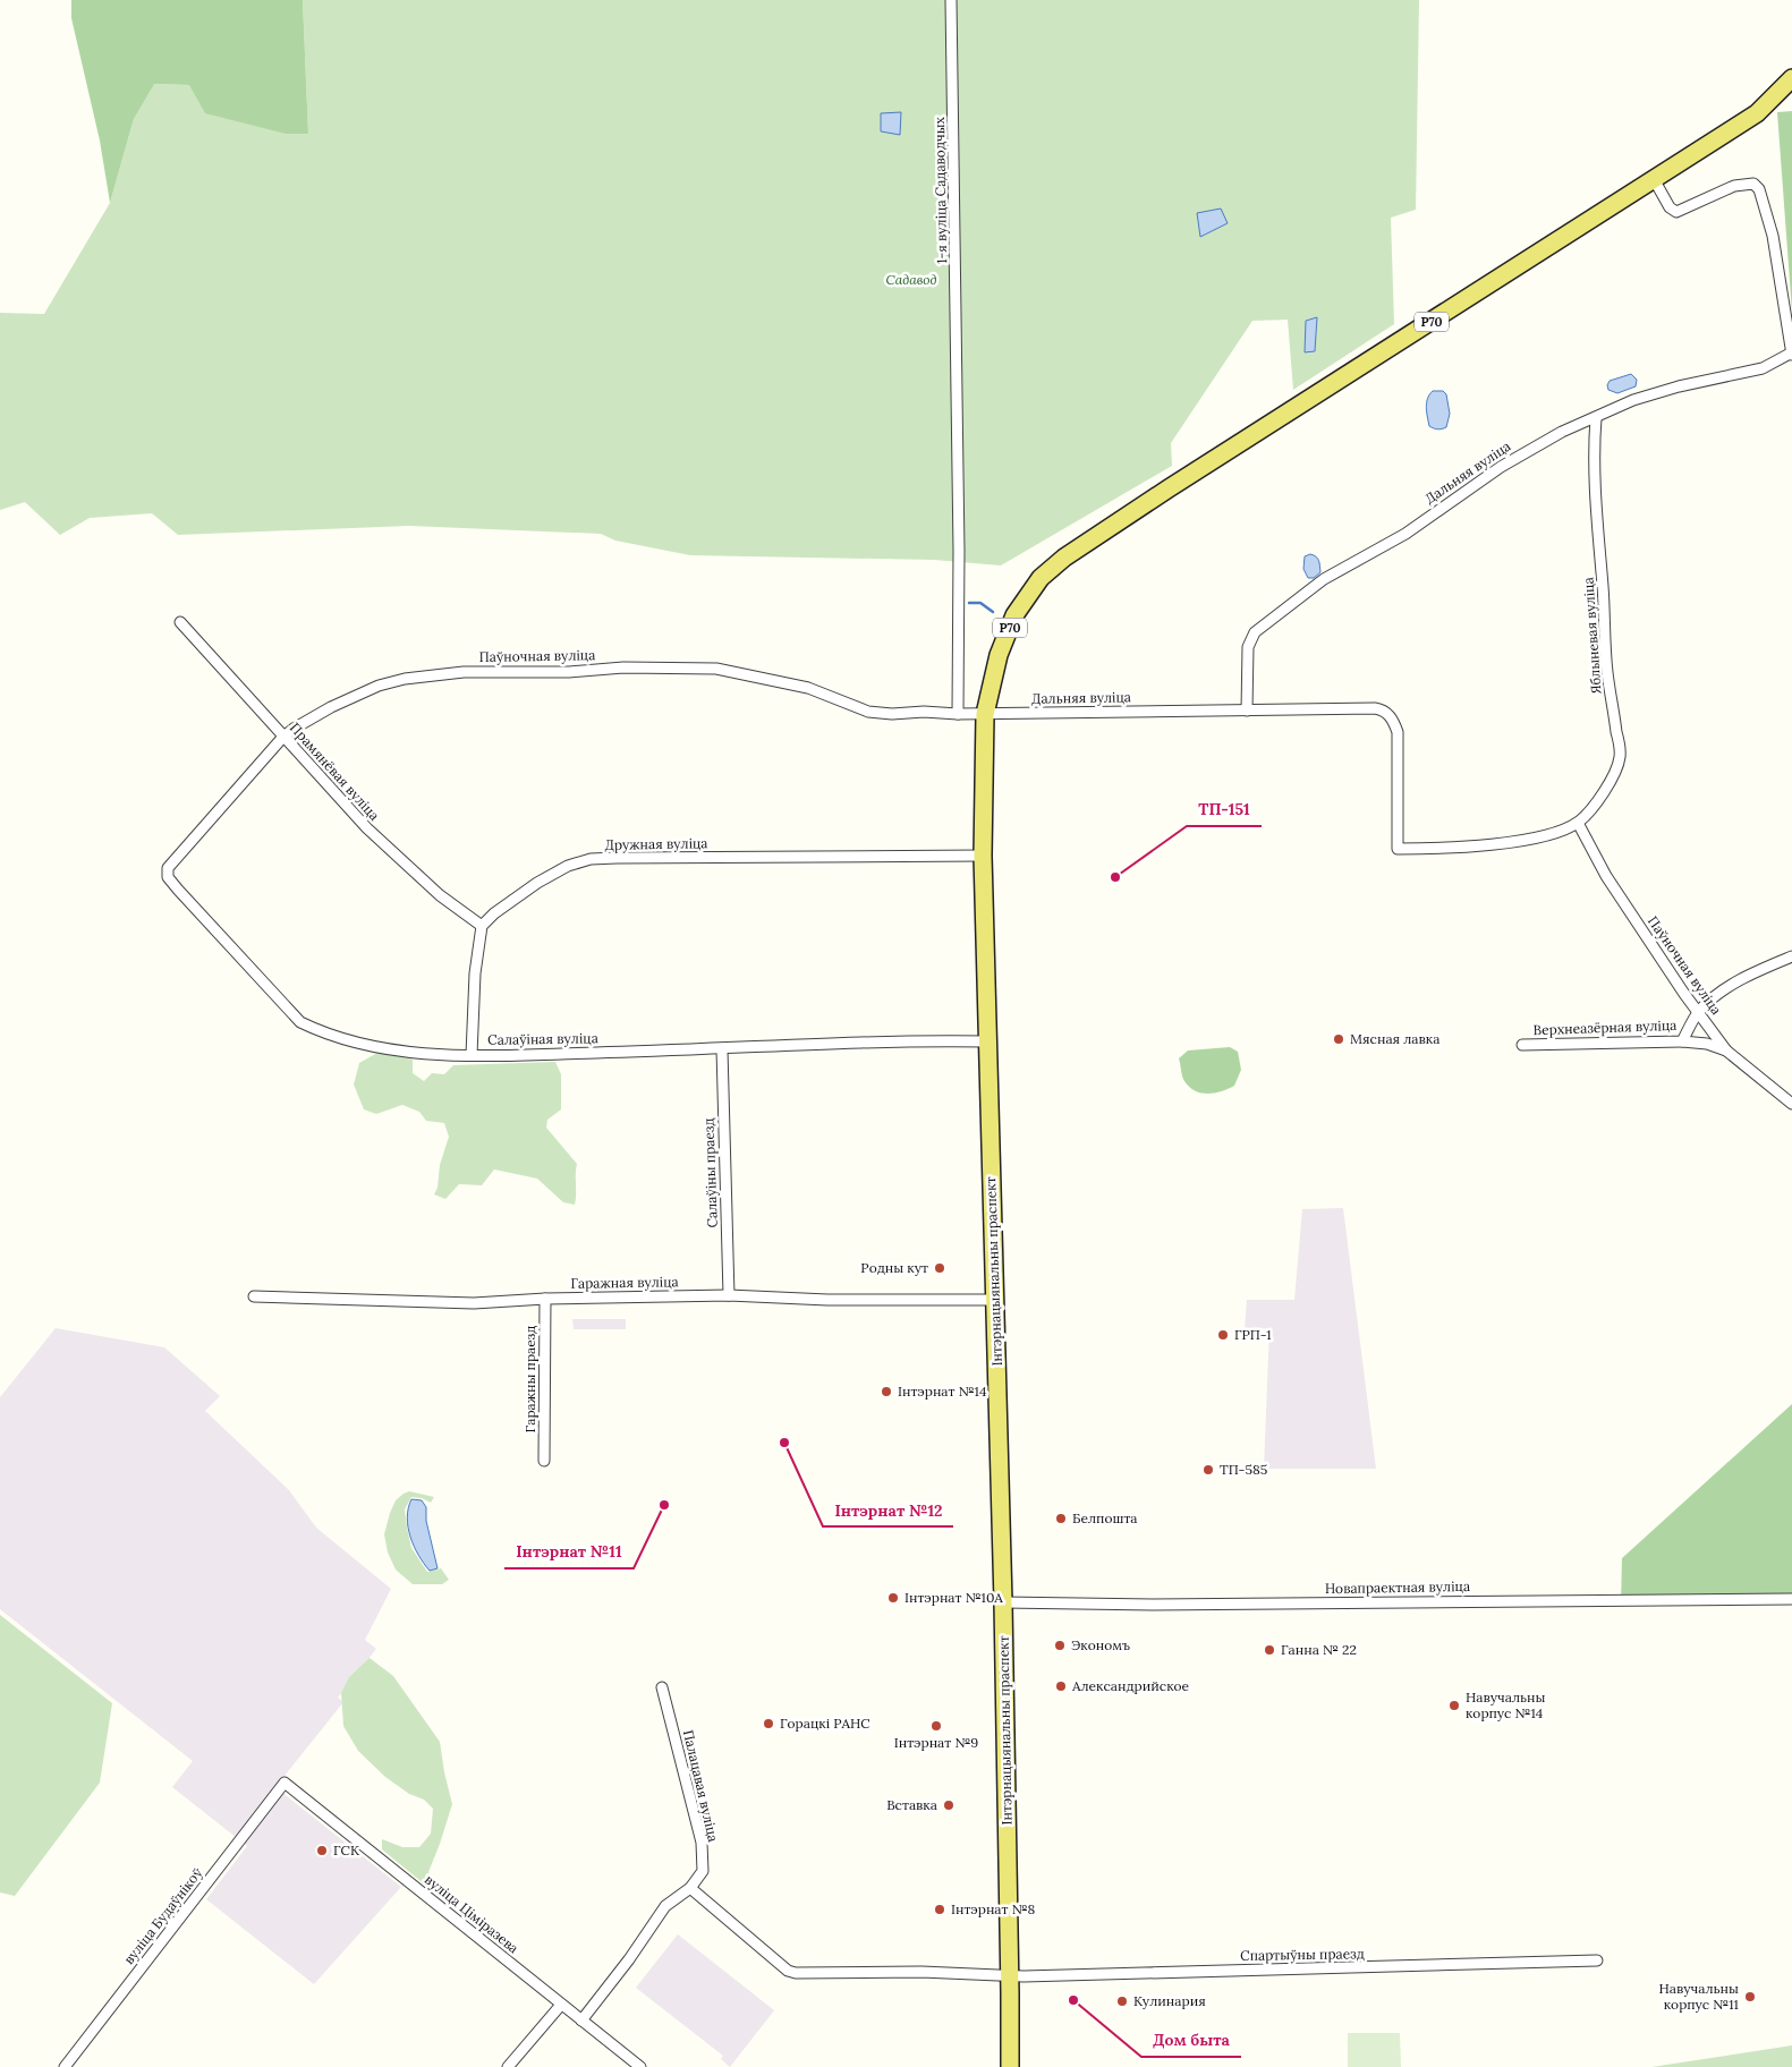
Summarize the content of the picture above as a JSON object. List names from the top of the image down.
{
  "streets": {
    "main road": ["Р70", "Інтэрнацыянальны праспект"],
    "street": [
      "1-я вуліца Садаводчых",
      "Дальняя вуліца",
      "Яблыневая вуліца",
      "Паўночная вуліца",
      "Прамянёвая вуліца",
      "Дружная вуліца",
      "Верхнеазёрная вуліца",
      "Салаўіная вуліца",
      "Салаўіны праезд",
      "Гаражная вуліца",
      "Гаражны праезд",
      "Новапраектная вуліца",
      "Палацавая вуліца",
      "вуліца Ціміразева",
      "вуліца Будаўнікоў",
      "Спартыўны праезд"
    ]
  },
  "crossings": [
    ["1-я вуліца Садаводчых", "Паўночная вуліца"],
    ["Р70", "Дальняя вуліца"],
    ["Р70", "Паўночная вуліца"],
    ["Р70", "Інтэрнацыянальны праспект"],
    ["Дальняя вуліца", "Яблыневая вуліца"],
    ["Дальняя вуліца", "Паўночная вуліца"],
    ["Дальняя вуліца", "Інтэрнацыянальны праспект"],
    ["Яблыневая вуліца", "Паўночная вуліца"],
    ["Паўночная вуліца", "Прамянёвая вуліца"],
    ["Паўночная вуліца", "Верхнеазёрная вуліца"],
    ["Паўночная вуліца", "Салаўіная вуліца"],
    ["Паўночная вуліца", "Інтэрнацыянальны праспект"],
    ["Прамянёвая вуліца", "Дружная вуліца"],
    ["Дружная вуліца", "Інтэрнацыянальны праспект"],
    ["Салаўіная вуліца", "Салаўіны праезд"],
    ["Салаўіная вуліца", "Інтэрнацыянальны праспект"],
    ["Салаўіны праезд", "Гаражная вуліца"],
    ["Інтэрнацыянальны праспект", "Гаражная вуліца"],
    ["Інтэрнацыянальны праспект", "Новапраектная вуліца"],
    ["Інтэрнацыянальны праспект", "Спартыўны праезд"],
    ["Гаражная вуліца", "Гаражны праезд"],
    ["Палацавая вуліца", "Спартыўны праезд"],
    ["вуліца Ціміразева", "вуліца Будаўнікоў"]
  ],
  "parks": ["Садавод"],
  "places": [
    "ТП-151",
    "Мясная лавка",
    "Родны кут",
    "ГРП-1",
    "Інтэрнат №14",
    "Інтэрнат №12",
    "ТП-585",
    "Інтэрнат №11",
    "Белпошта",
    "Інтэрнат №10А",
    "Экономъ",
    "Ганна № 22",
    "Александрийское",
    "Навучальны корпус №14",
    "Горацкі РАНС",
    "Інтэрнат №9",
    "Вставка",
    "ГСК",
    "Інтэрнат №8",
    "Навучальны корпус №11",
    "Дом быта",
    "Кулинария"
  ]
}
